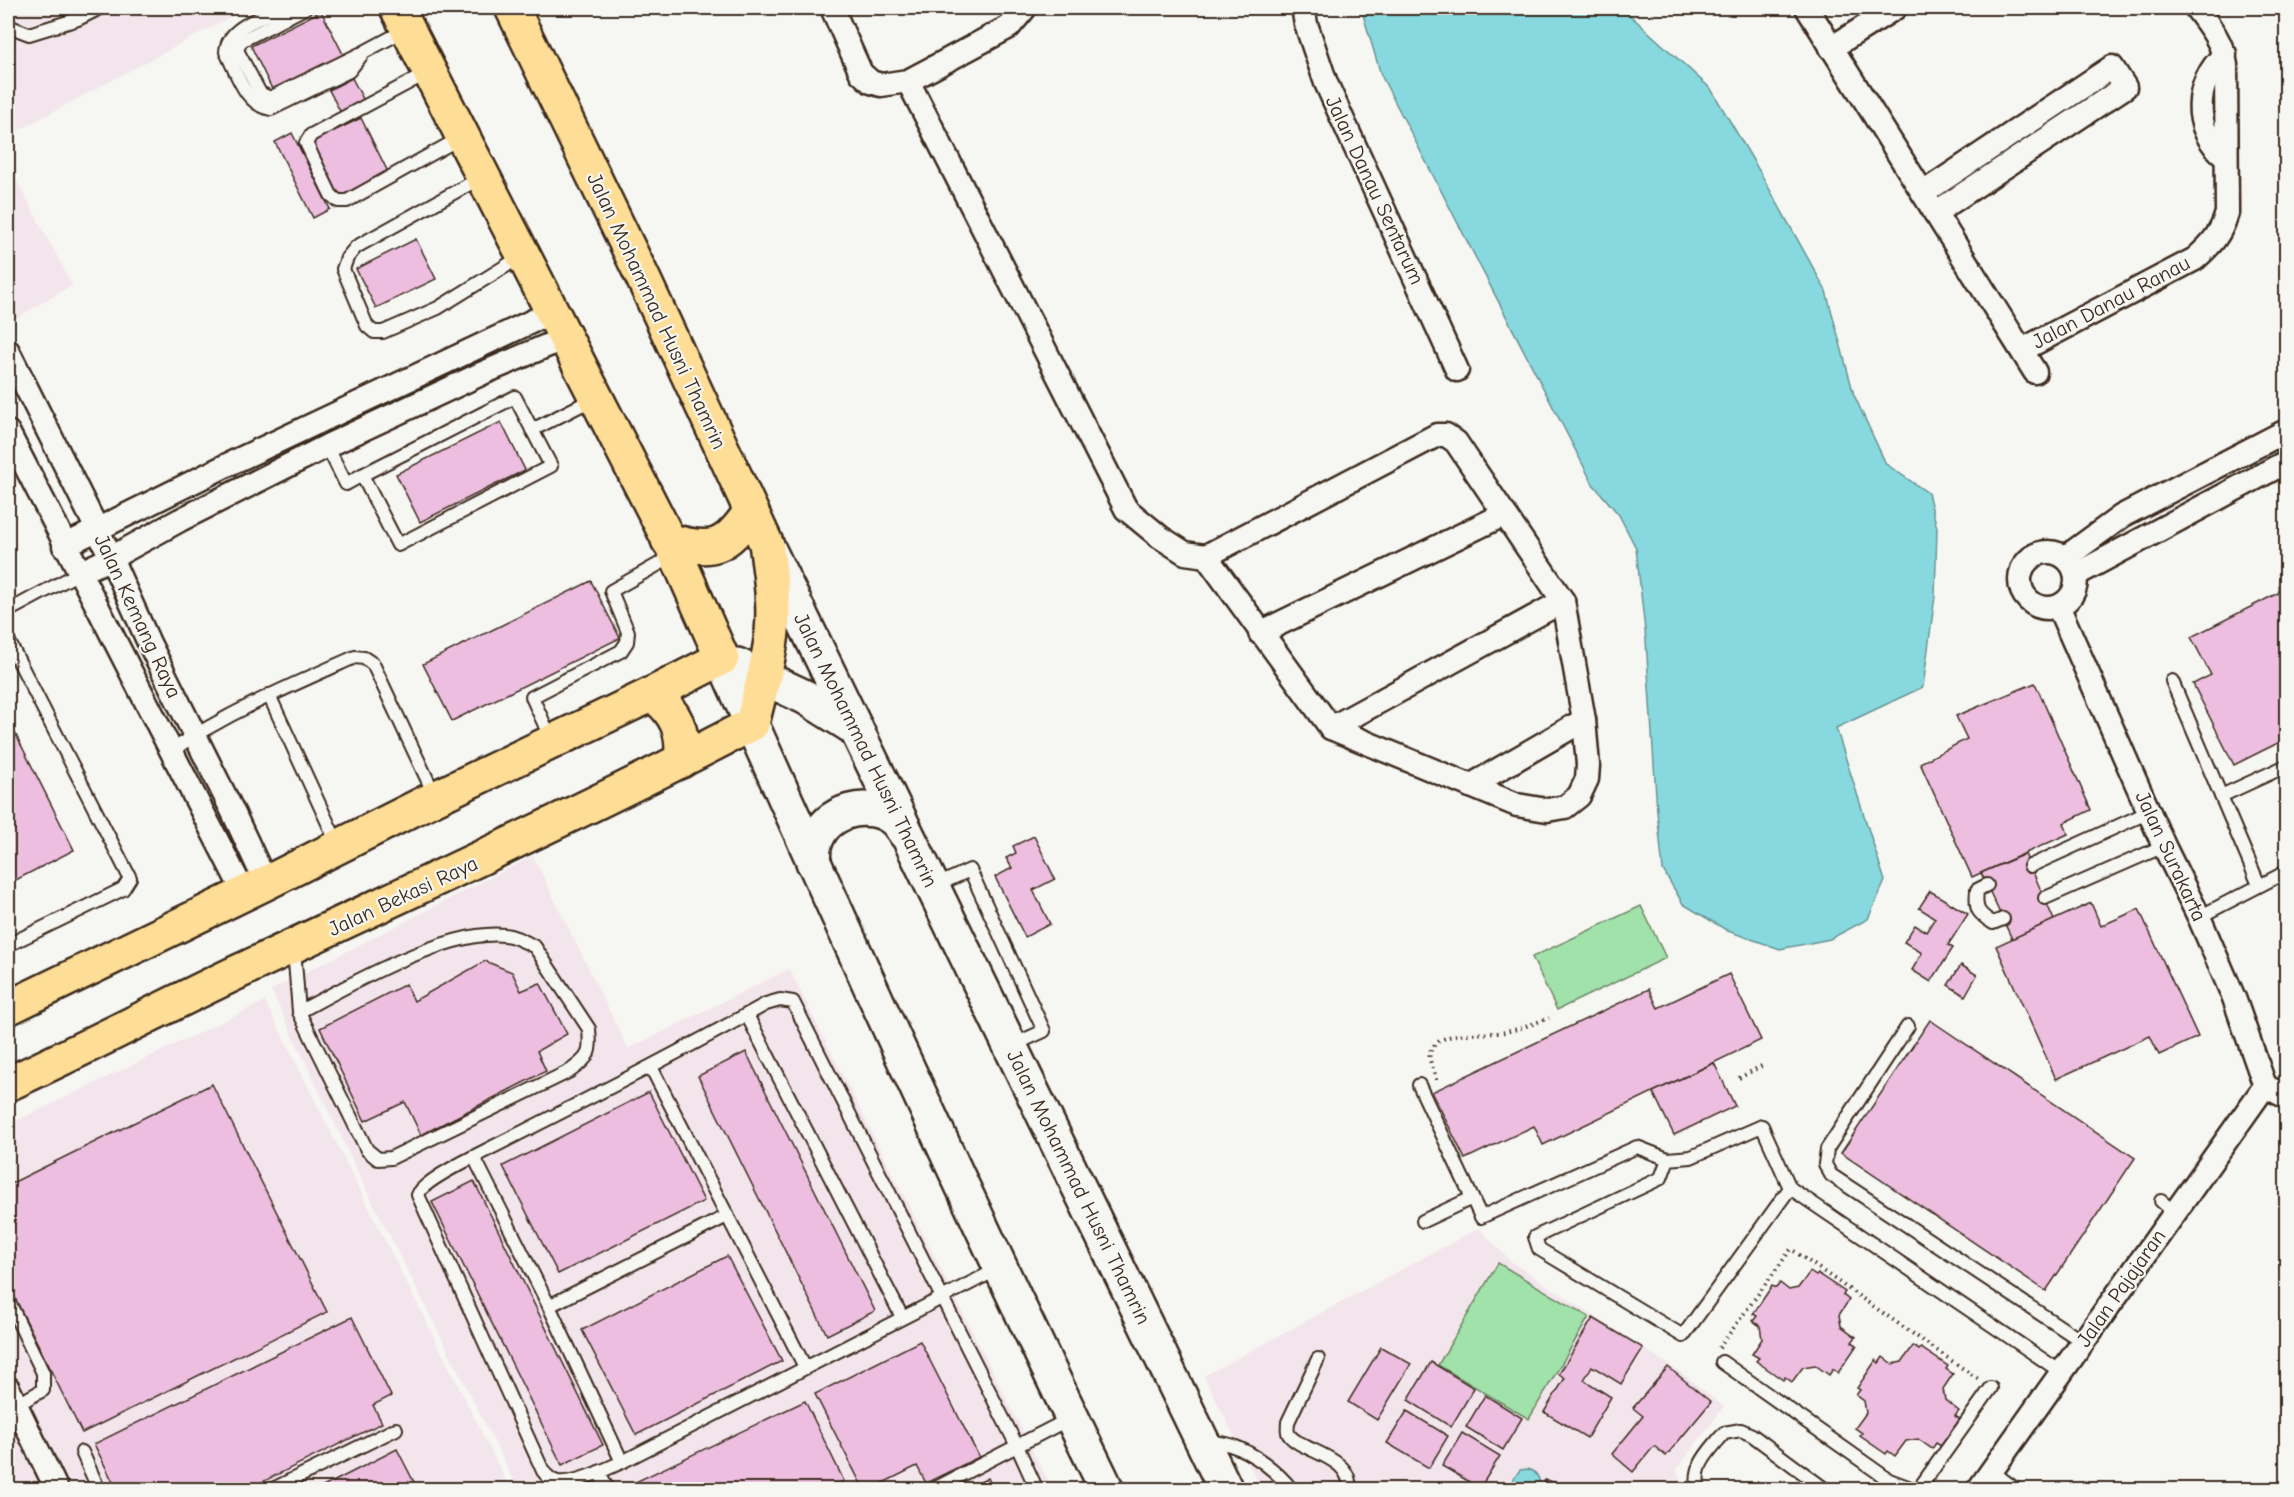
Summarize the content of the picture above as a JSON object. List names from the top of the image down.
{
  "streets": {
    "main road": ["Jalan Mohammad Husni Thamrin", "Jalan Bekasi Raya"],
    "street": [
      "Jalan Danau Sentarum",
      "Jalan Danau Ranau",
      "Jalan Kemang Raya",
      "Jalan Surakarta",
      "Jalan Pajajaran"
    ]
  },
  "crossings": [
    ["Jalan Surakarta", "Jalan Pajajaran"]
  ]
}
